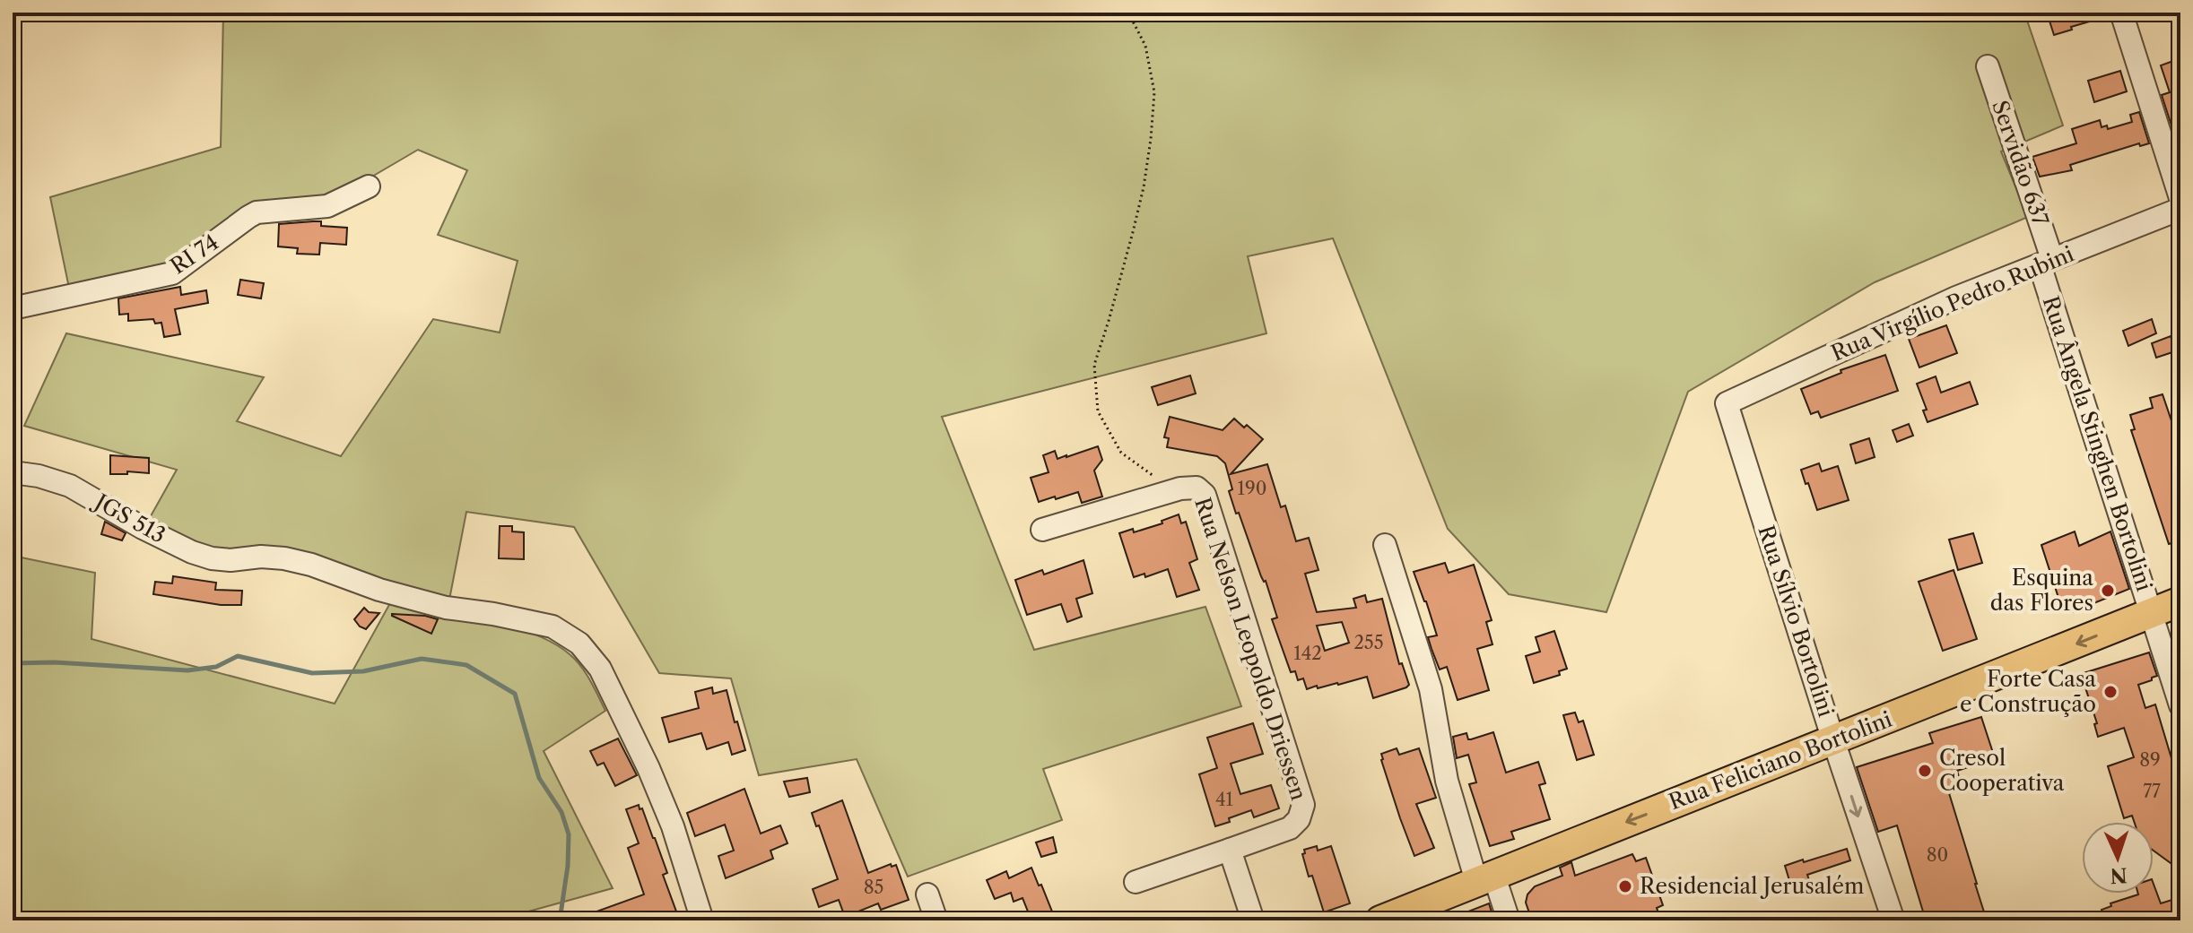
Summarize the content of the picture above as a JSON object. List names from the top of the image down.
{
  "streets": {
    "main road": ["Rua Feliciano Bortolini"],
    "street": [
      "Servidão 637",
      "RI 74",
      "Rua Virgílio Pedro Rubini",
      "Rua Ângela Stinghen Bortolini",
      "JGS 513",
      "Rua Sílvio Bortolini",
      "Rua Nelson Leopoldo Driessen"
    ]
  },
  "crossings": [
    ["Servidão 637", "Rua Virgílio Pedro Rubini"],
    ["Servidão 637", "Rua Ângela Stinghen Bortolini"],
    ["Rua Virgílio Pedro Rubini", "Rua Ângela Stinghen Bortolini"],
    ["Rua Virgílio Pedro Rubini", "Rua Sílvio Bortolini"],
    ["Rua Ângela Stinghen Bortolini", "Rua Feliciano Bortolini"],
    ["Rua Sílvio Bortolini", "Rua Feliciano Bortolini"]
  ],
  "one_way": ["Rua Feliciano Bortolini"],
  "places": [
    "Esquina das Flores",
    "Forte Casa e Construção",
    "Cresol Cooperativa",
    "Residencial Jerusalém"
  ],
  "house_numbers": [
    "190",
    "255",
    "142",
    "89",
    "77",
    "41",
    "80",
    "85"
  ],
  "north": "bottom"
}
